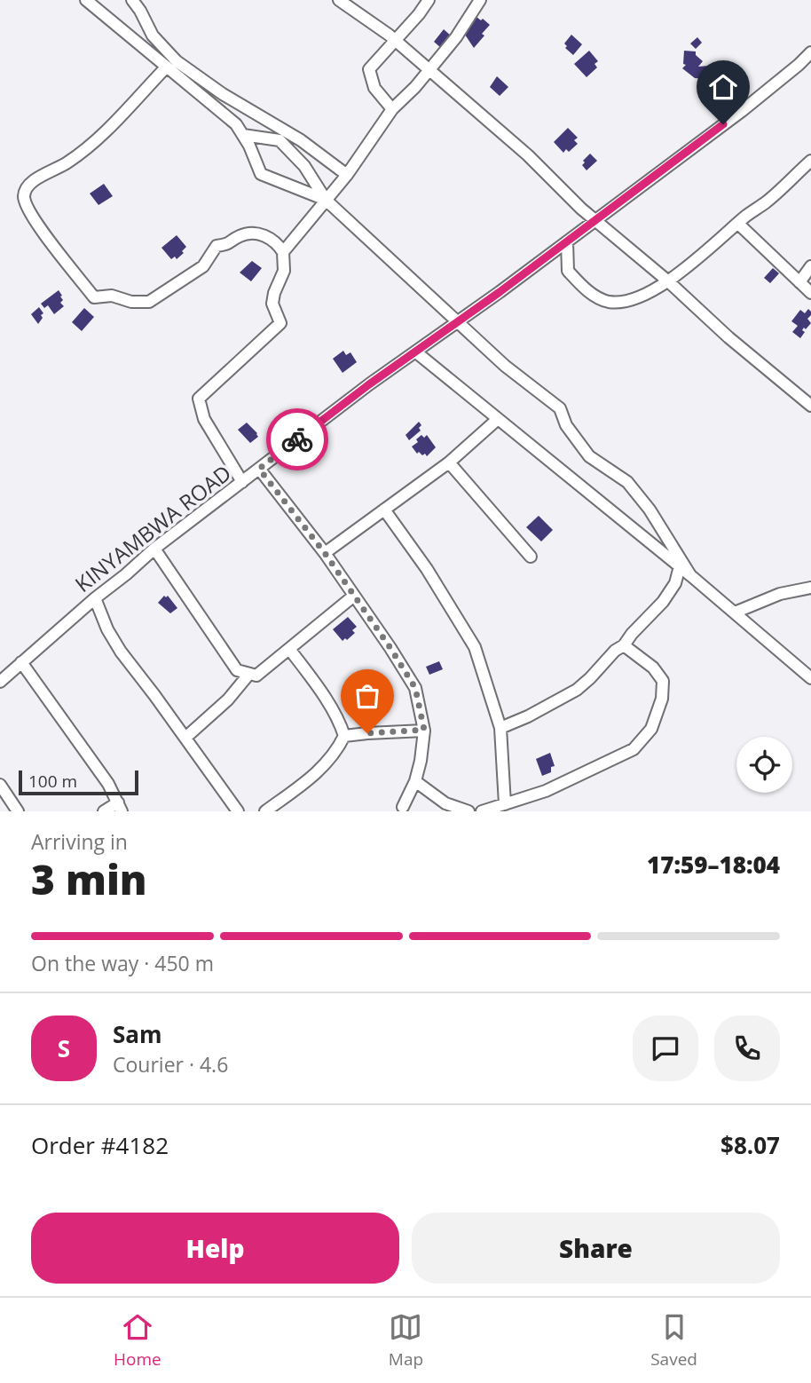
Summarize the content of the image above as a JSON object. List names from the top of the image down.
{
  "streets": {
    "street": ["KINYAMBWA ROAD"]
  },
  "scale_bar": "100 m",
  "page": {
    "scale": "100 m",
    "heading": ["3 min", "Arriving in", "17:59–18:04"],
    "panel": [
      "Sam",
      "Courier · 4.6",
      "Order #4182",
      "$8.07"
    ],
    "bar": "On the way · 450 m",
    "round": "S",
    "buttons": ["Help", "Share"],
    "tabs": ["Home", "Map", "Saved"]
  }
}
